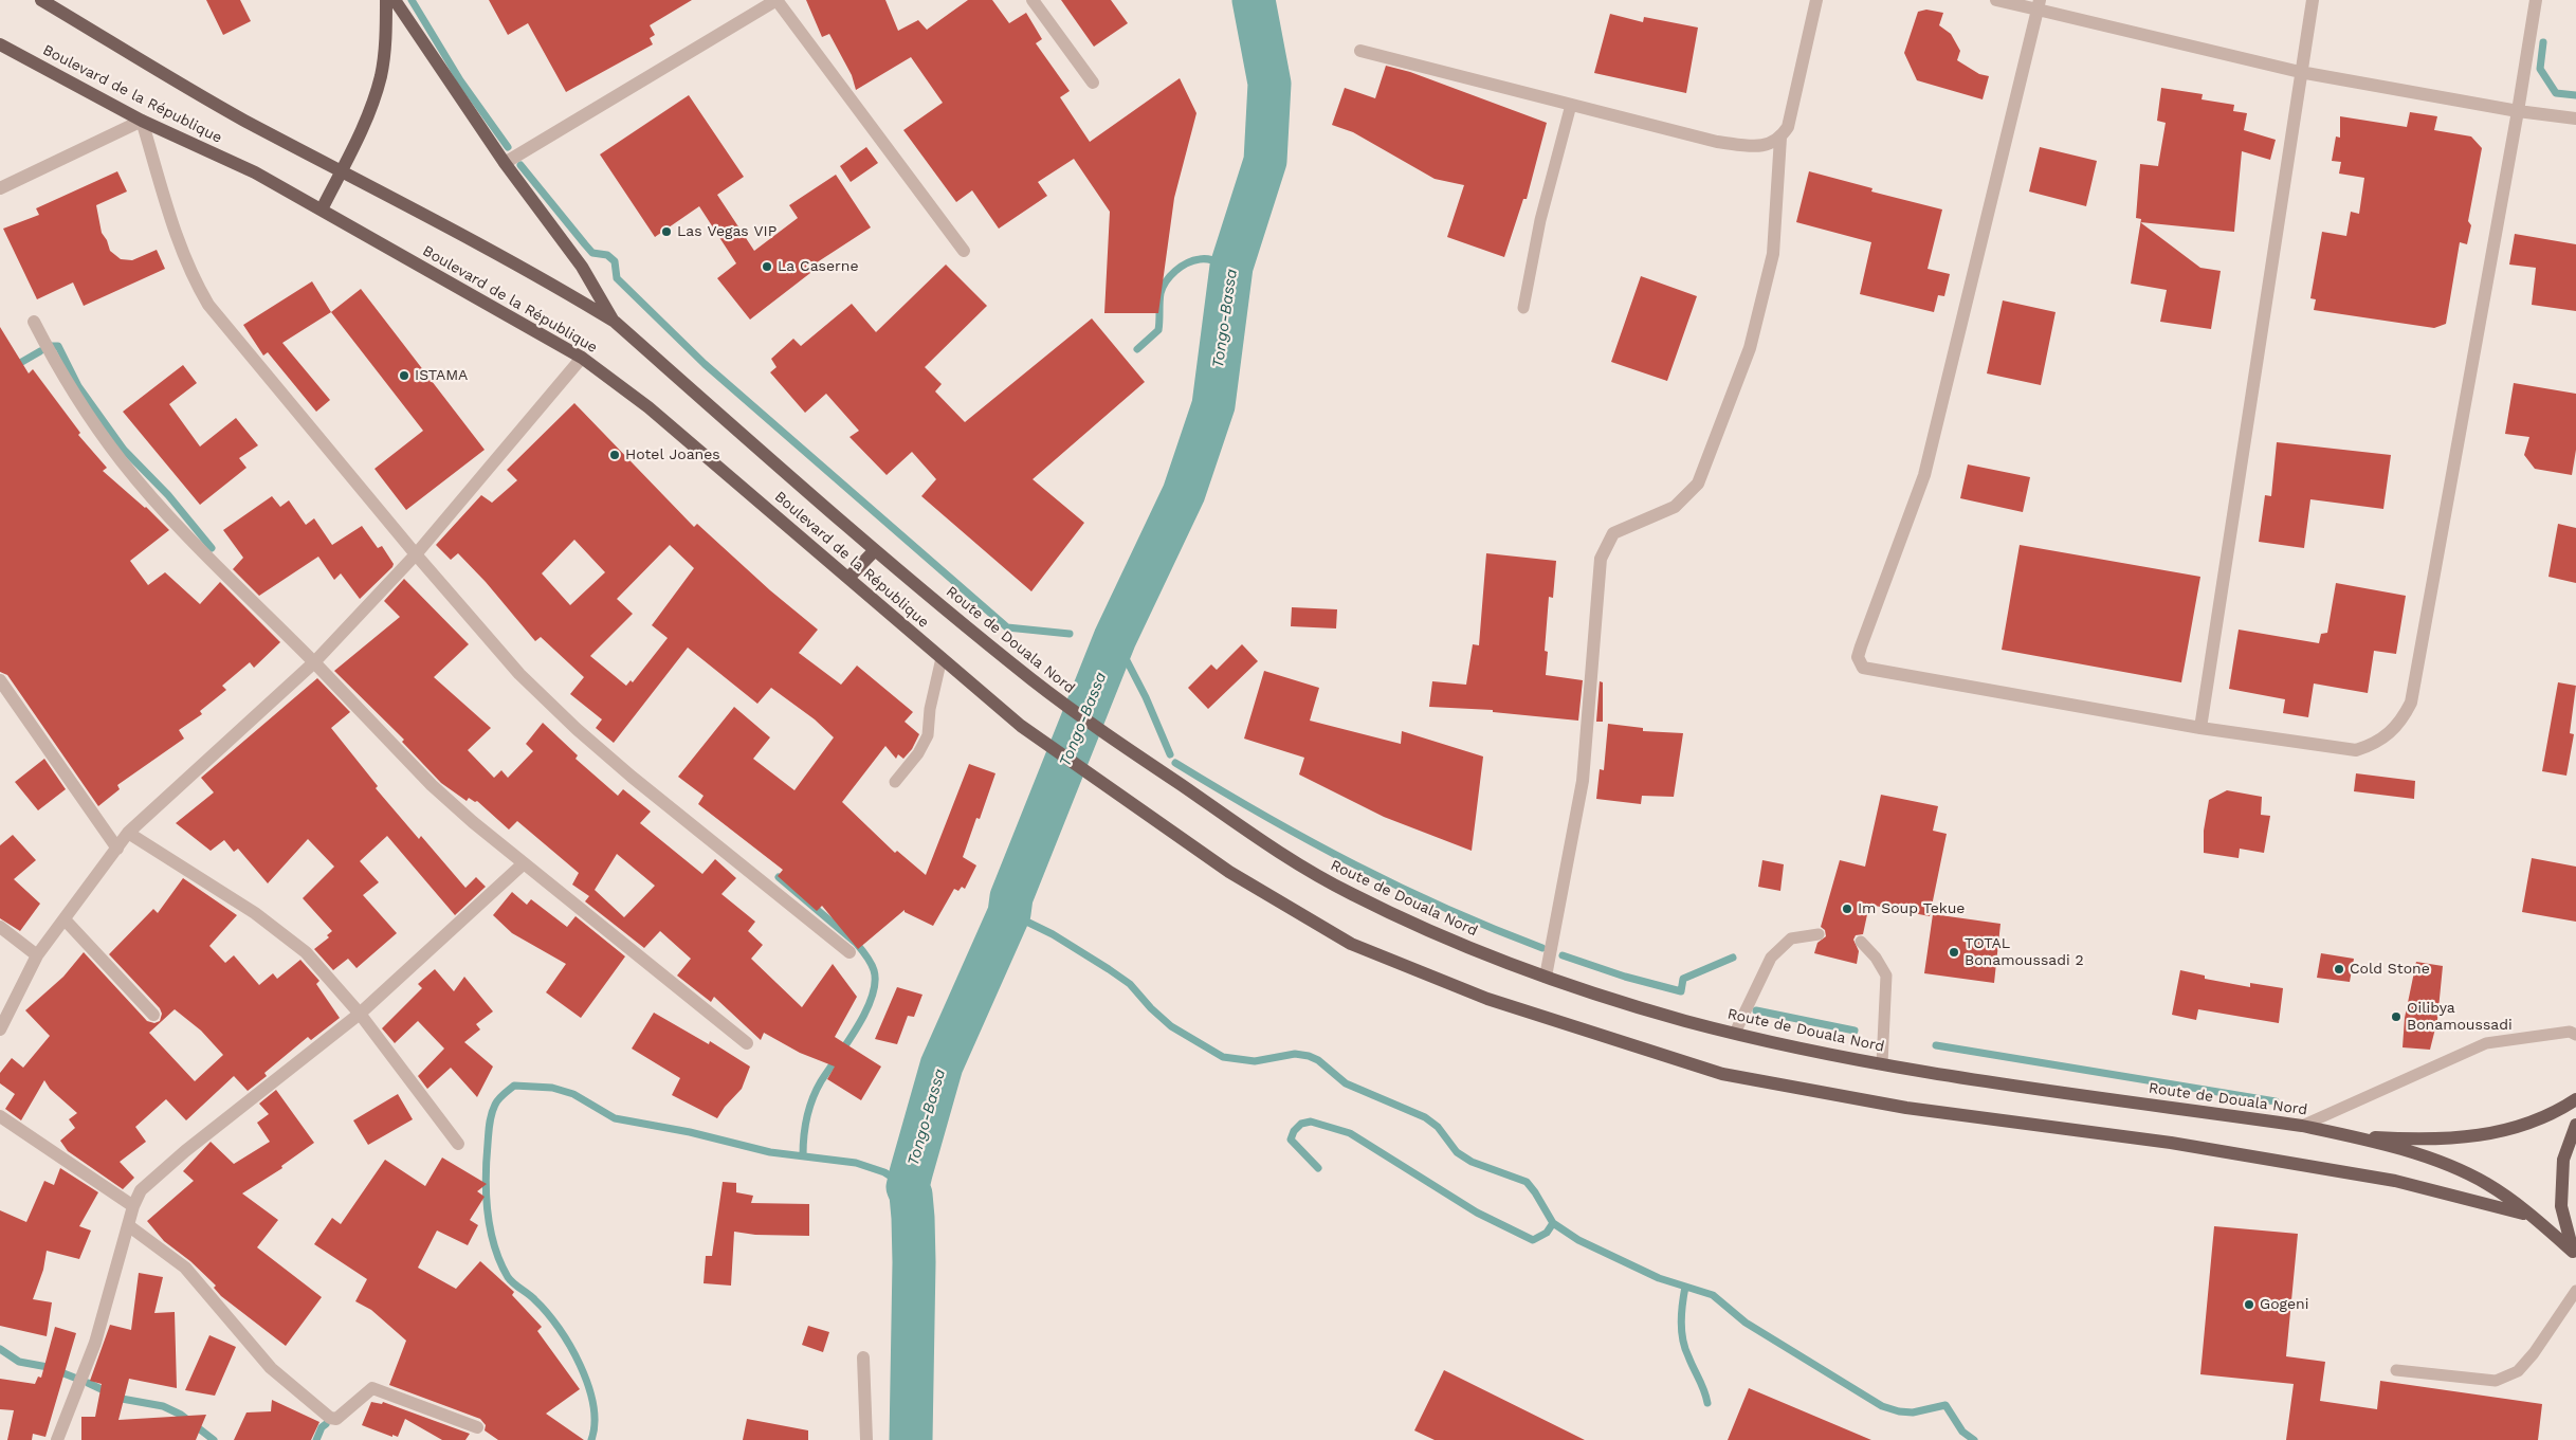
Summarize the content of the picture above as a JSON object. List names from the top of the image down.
{
  "streets": {
    "main road": ["Boulevard de la République", "Route de Douala Nord"]
  },
  "crossings": [
    ["Boulevard de la République", "Route de Douala Nord"]
  ],
  "water": ["Tongo-Bassa"],
  "places": [
    "Las Vegas VIP",
    "La Caserne",
    "ISTAMA",
    "Hotel Joanes",
    "Im Soup Tekue",
    "TOTAL Bonamoussadi 2",
    "Cold Stone",
    "Oilibya Bonamoussadi",
    "Gogeni"
  ]
}
